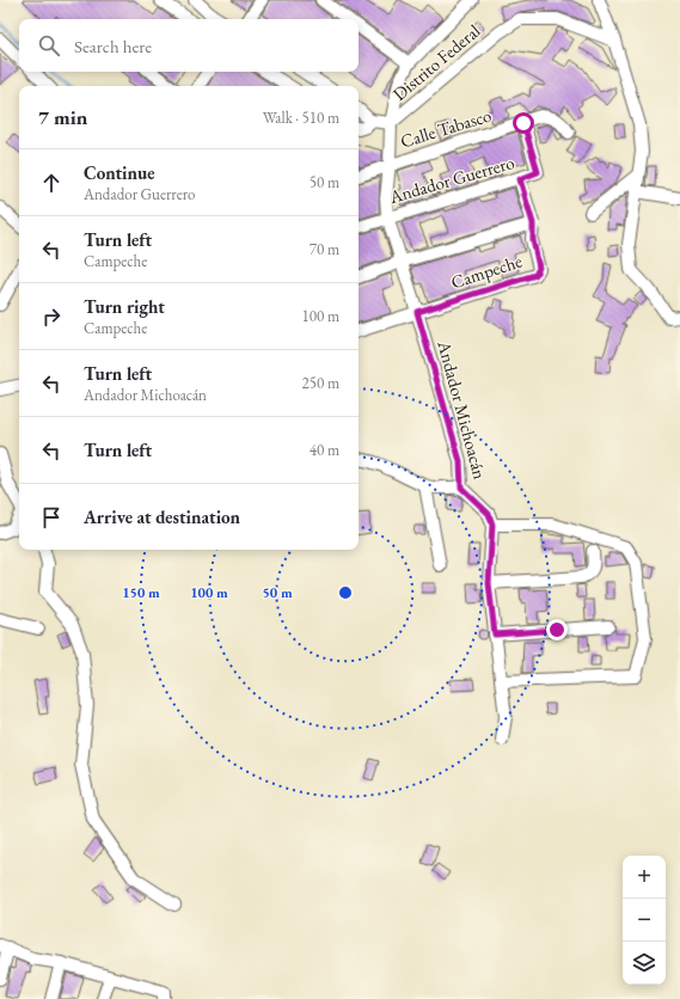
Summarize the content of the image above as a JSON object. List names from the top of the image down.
{
  "streets": {
    "street": [
      "Distrito Federal",
      "Calle Tabasco",
      "Andador Guerrero",
      "Campeche",
      "Andador Michoacán"
    ]
  },
  "crossings": [
    ["Distrito Federal", "Andador Michoacán"],
    ["Calle Tabasco", "Andador Guerrero"],
    ["Calle Tabasco", "Andador Michoacán"],
    ["Andador Guerrero", "Campeche"],
    ["Andador Guerrero", "Andador Michoacán"],
    ["Campeche", "Andador Michoacán"]
  ],
  "page": {
    "search": "Search here",
    "heading": ["7 min", "Walk · 510 m"],
    "list": [
      ["Continue", "Andador Guerrero", "50 m"],
      ["Turn left", "Campeche", "70 m"],
      ["Turn right", "Campeche", "100 m"],
      ["Turn left", "Andador Michoacán", "250 m"],
      ["Turn left", "40 m"],
      "Arrive at destination"
    ],
    "map_buttons": ["+", "−"]
  },
  "rings": ["150 m", "100 m", "50 m"]
}
